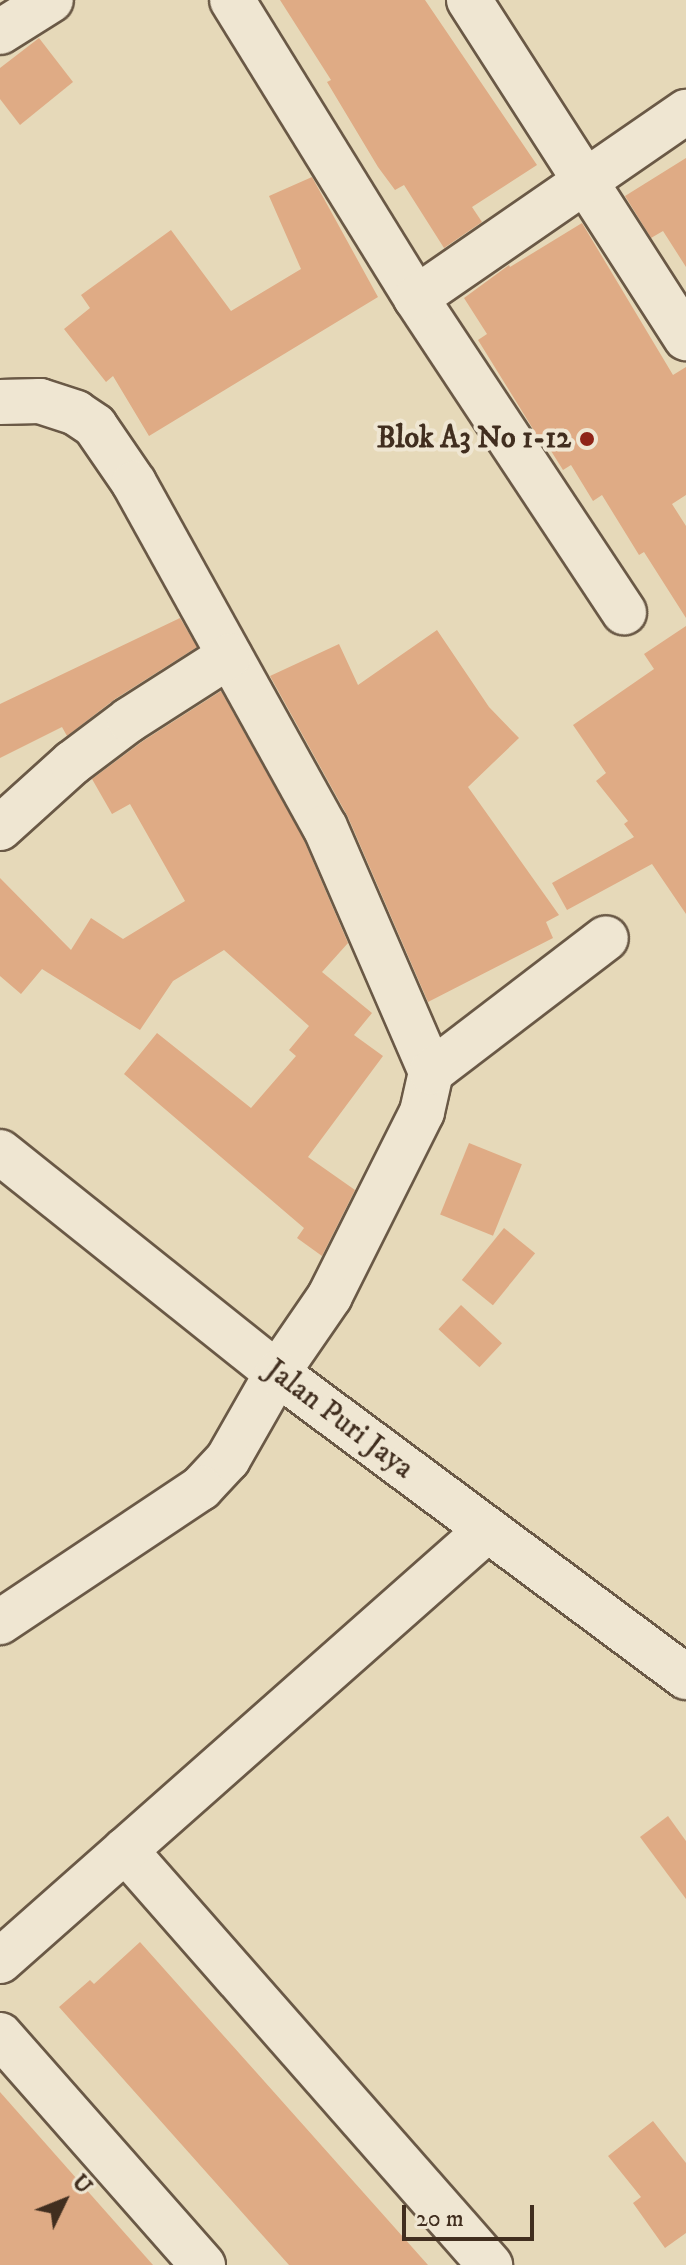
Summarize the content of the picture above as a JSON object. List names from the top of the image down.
{
  "streets": {
    "street": ["Jalan Puri Jaya"]
  },
  "places": ["Blok A3 No 1-12"],
  "scale_bar": "20 m",
  "north": "top right"
}
